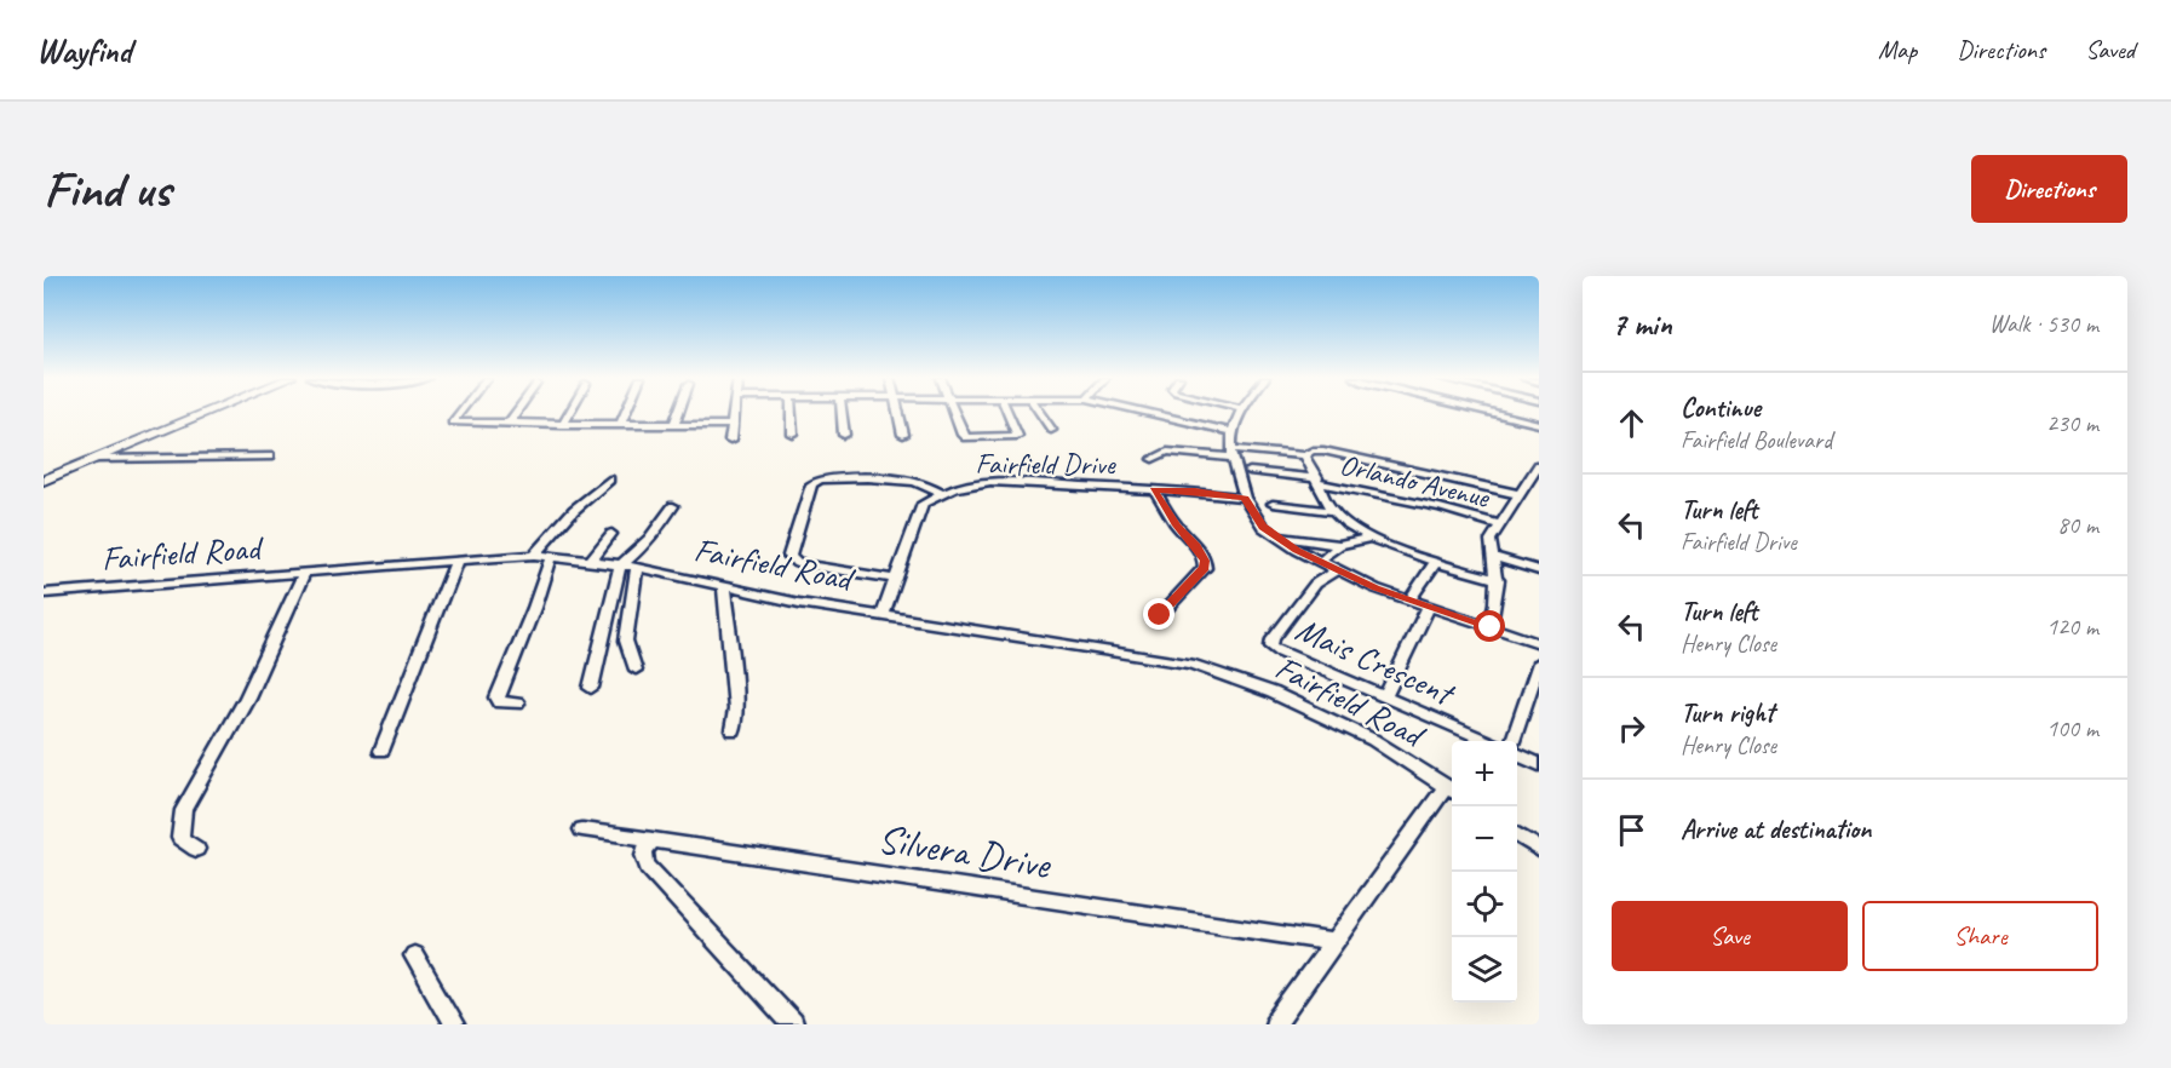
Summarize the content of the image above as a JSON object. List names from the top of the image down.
{
  "streets": {
    "street": [
      "Fairfield Drive",
      "Orlando Avenue",
      "Fairfield Road",
      "Mais Crescent",
      "Silvera Drive"
    ]
  },
  "crossings": [
    ["Fairfield Drive", "Fairfield Road"]
  ],
  "page": {
    "header": "Wayfind",
    "nav": ["Map", "Directions", "Saved"],
    "buttons": [
      "Directions",
      ["Save", "Share"]
    ],
    "title": "Find us",
    "heading": ["7 min", "Walk · 530 m"],
    "list": [
      ["Continue", "Fairfield Boulevard", "230 m"],
      ["Turn left", "Fairfield Drive", "80 m"],
      ["Turn left", "Henry Close", "120 m"],
      ["Turn right", "Henry Close", "100 m"],
      "Arrive at destination"
    ],
    "map_buttons": ["+", "−"]
  }
}
